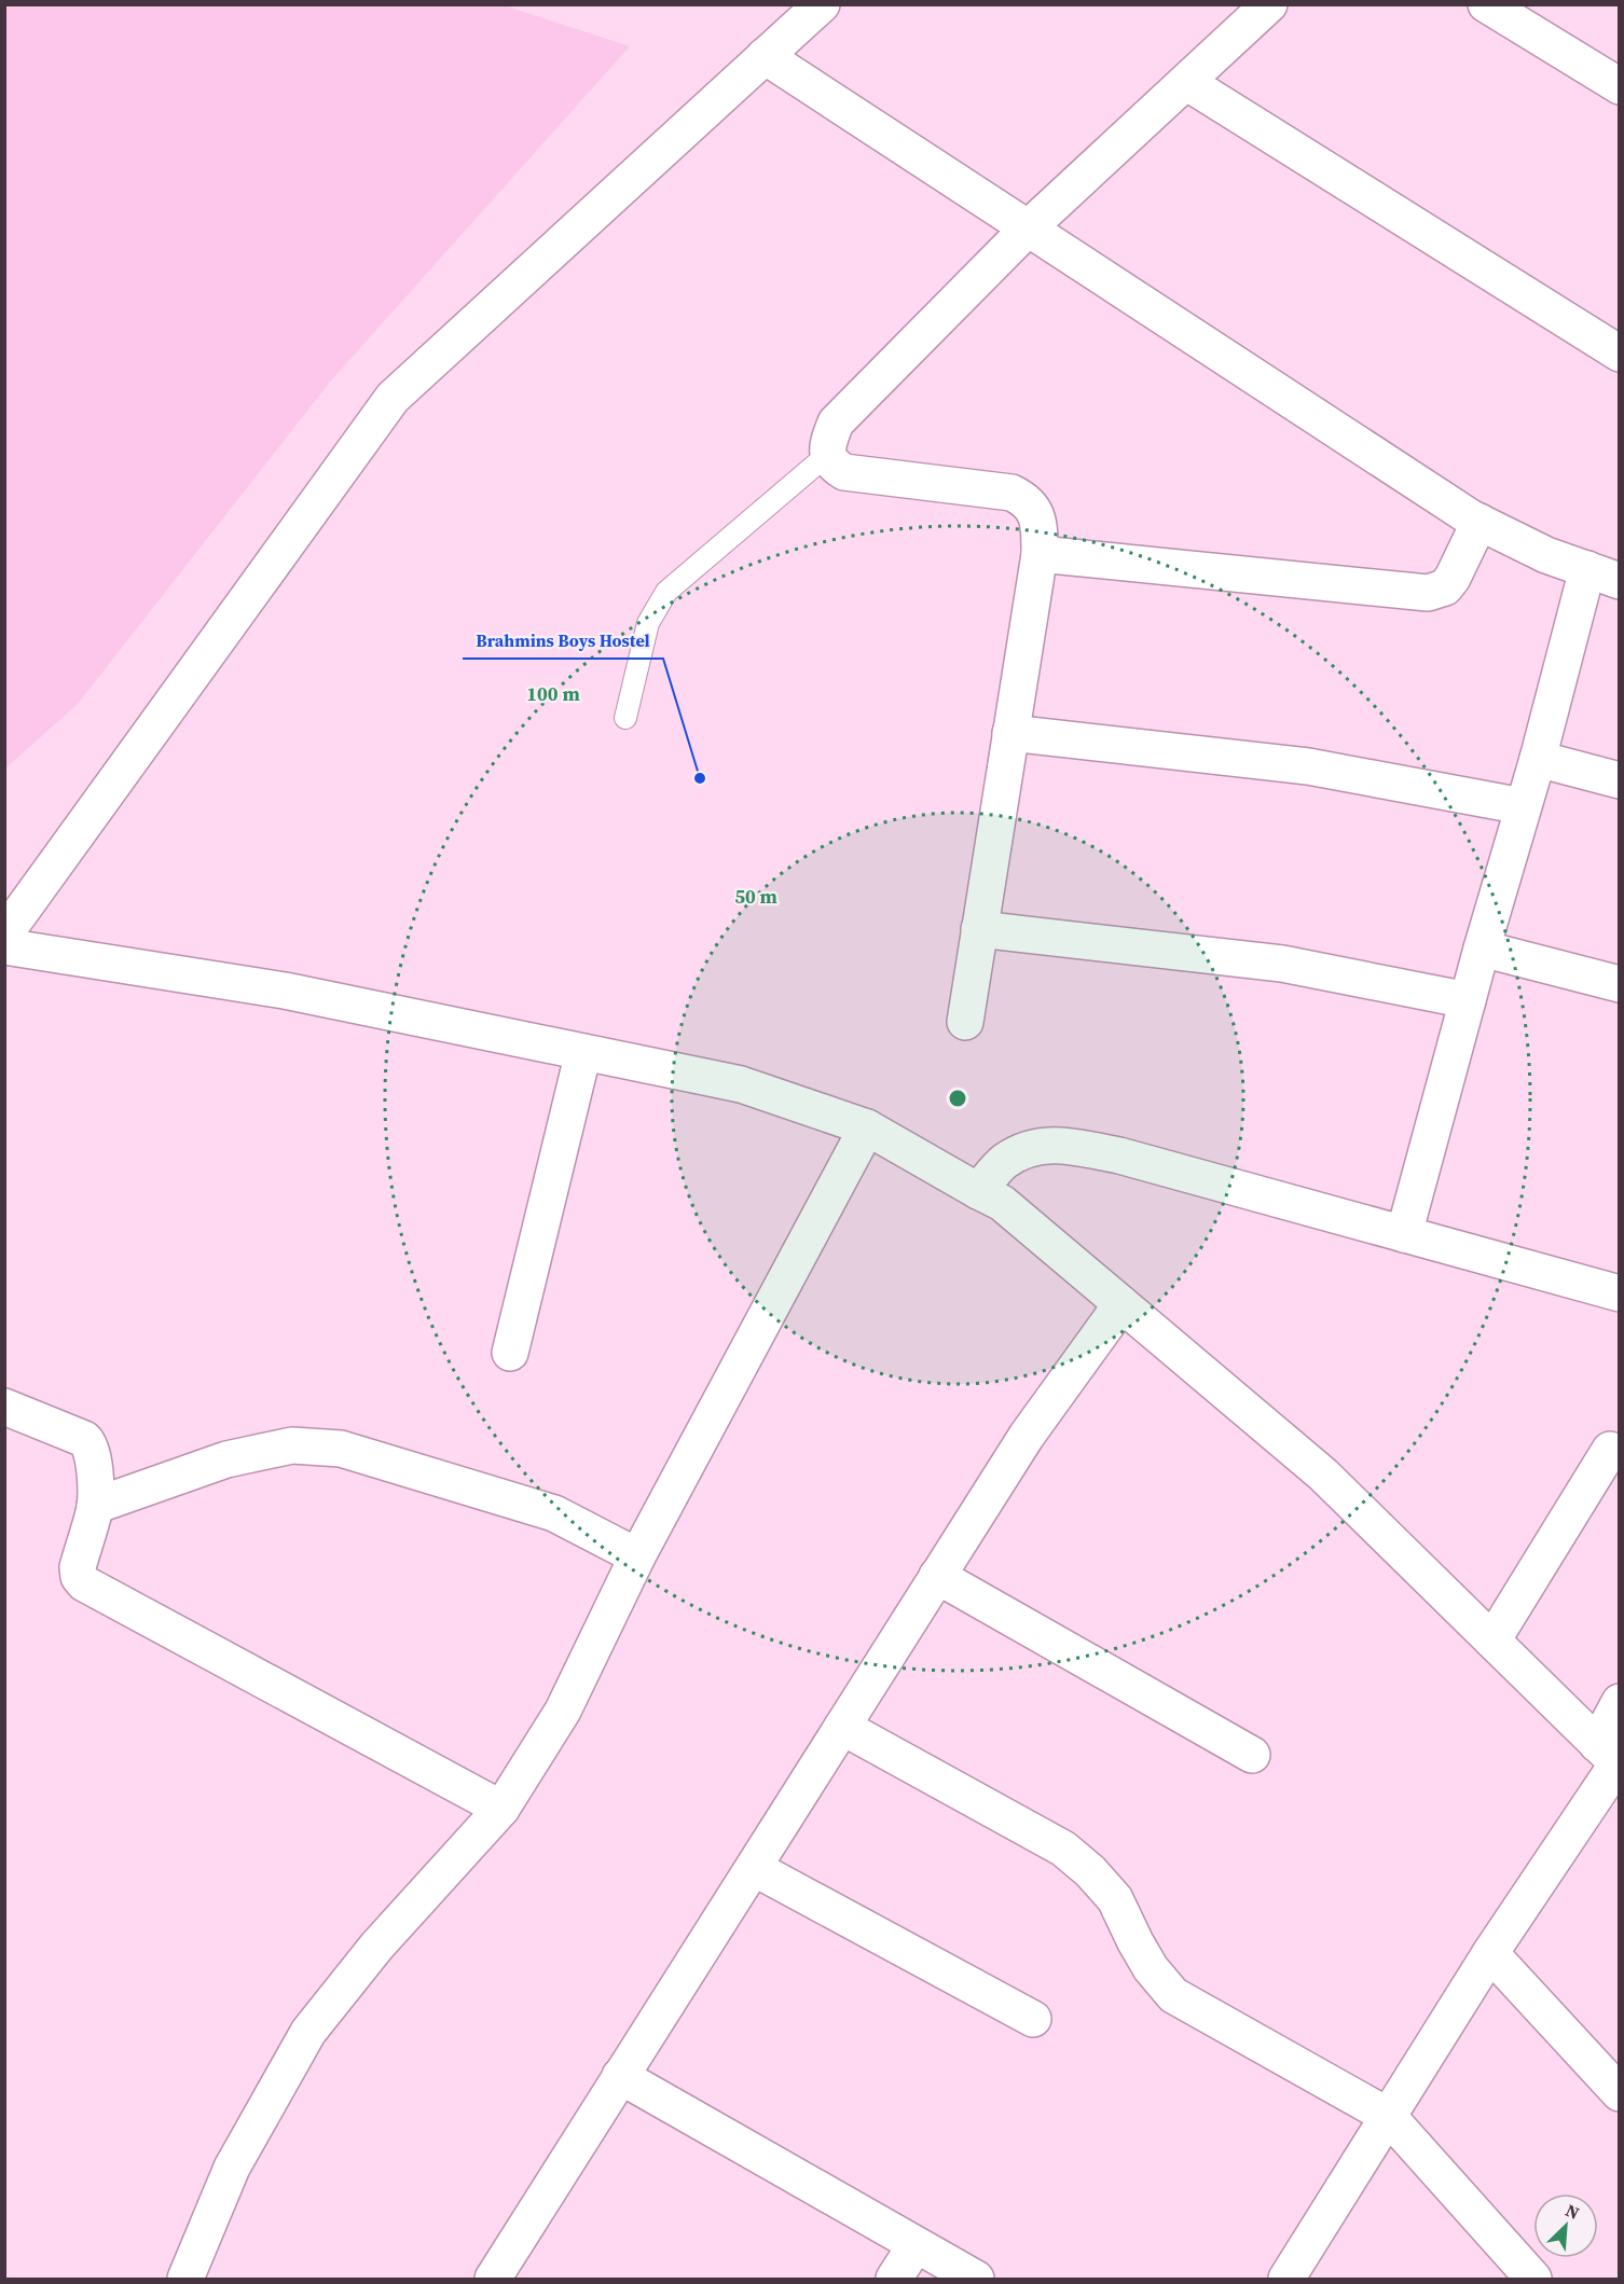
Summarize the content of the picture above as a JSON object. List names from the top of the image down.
{
  "places": ["Brahmins Boys Hostel"],
  "north": "top right",
  "rings": ["100 m", "50 m"]
}
